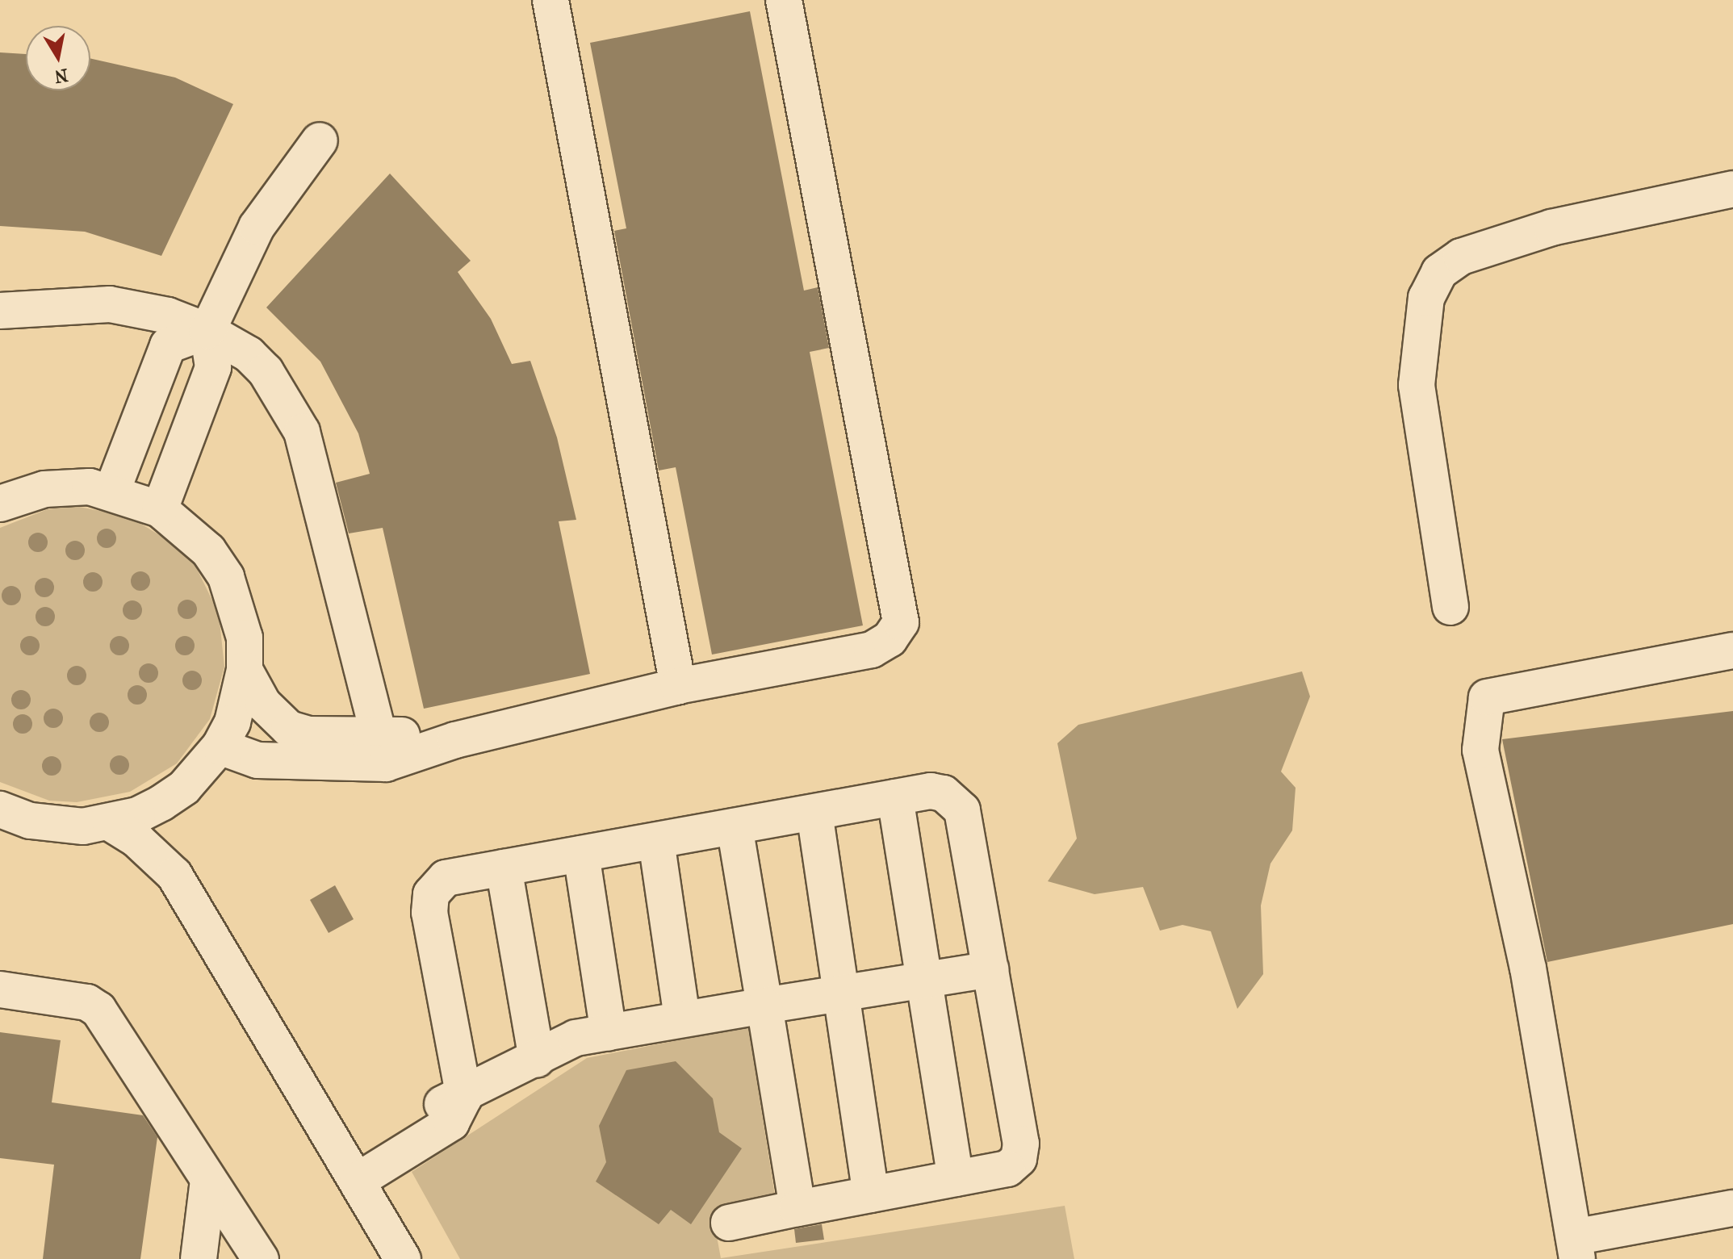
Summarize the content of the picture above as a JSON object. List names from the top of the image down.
{
  "north": "bottom"
}
